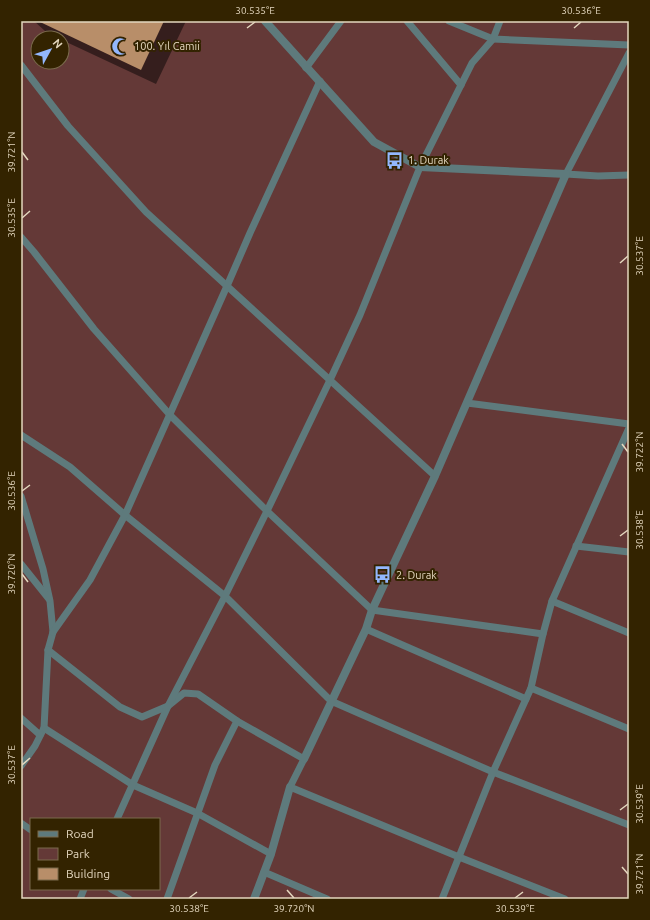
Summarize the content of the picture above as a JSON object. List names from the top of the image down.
{
  "places": {
    "mosque": ["100. Yıl Camii"],
    "bus stop": ["1. Durak", "2. Durak"]
  },
  "legend": ["Road", "Park", "Building"],
  "north": "top right",
  "coordinates": [
    "30.535°E",
    "30.536°E",
    "39.721°N",
    "30.537°E",
    "39.722°N",
    "30.538°E",
    "39.720°N",
    "30.539°E"
  ]
}
